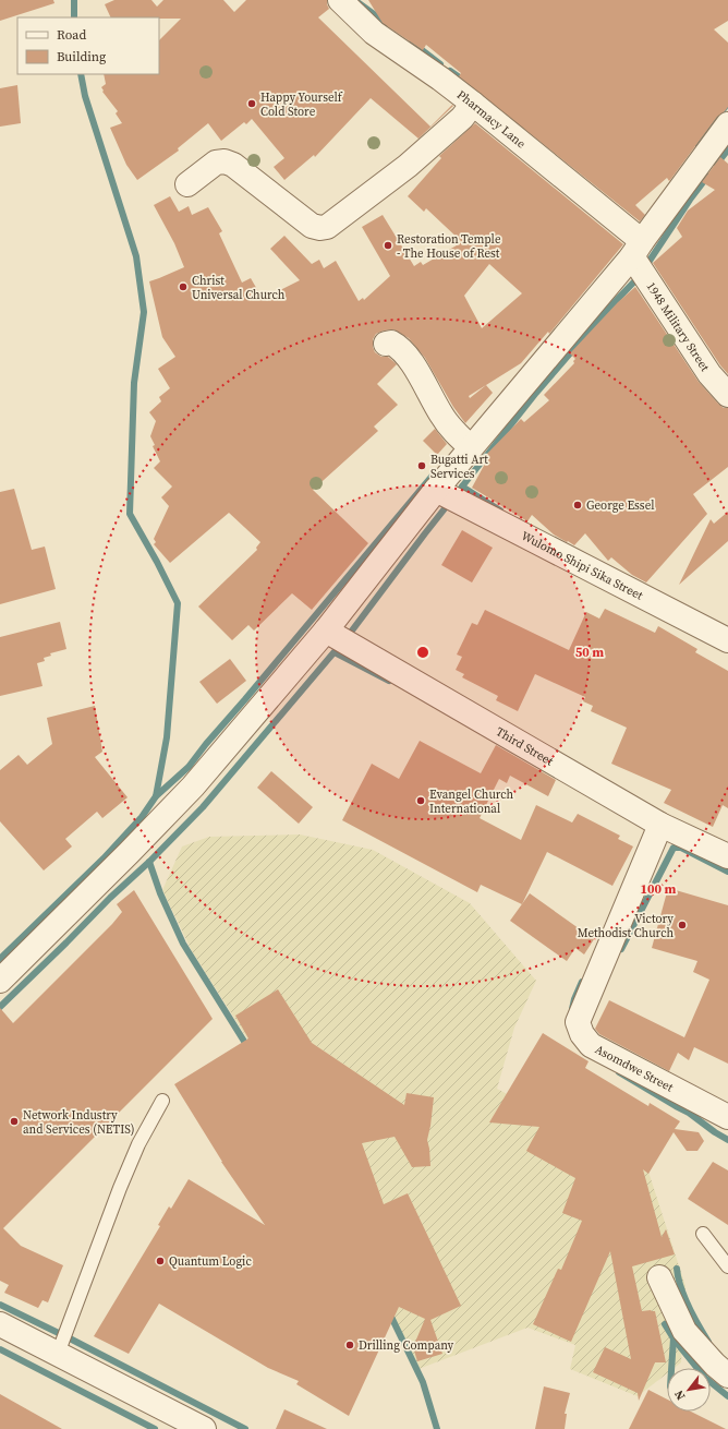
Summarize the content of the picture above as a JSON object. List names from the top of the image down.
{
  "streets": {
    "street": [
      "Pharmacy Lane",
      "1948 Military Street",
      "Wulomo Shipi Sika Street",
      "Third Street",
      "Asomdwe Street"
    ]
  },
  "crossings": [
    ["Pharmacy Lane", "1948 Military Street"],
    ["Third Street", "Asomdwe Street"]
  ],
  "places": [
    "Happy Yourself Cold Store",
    "Restoration Temple - The House of Rest",
    "Christ Universal Church",
    "Bugatti Art Services",
    "George Essel",
    "Evangel Church International",
    "Victory Methodist Church",
    "Network Industry and Services (NETIS)",
    "Quantum Logic",
    "Drilling Company"
  ],
  "legend": ["Road", "Building"],
  "north": "bottom left",
  "rings": ["50 m", "100 m"]
}
